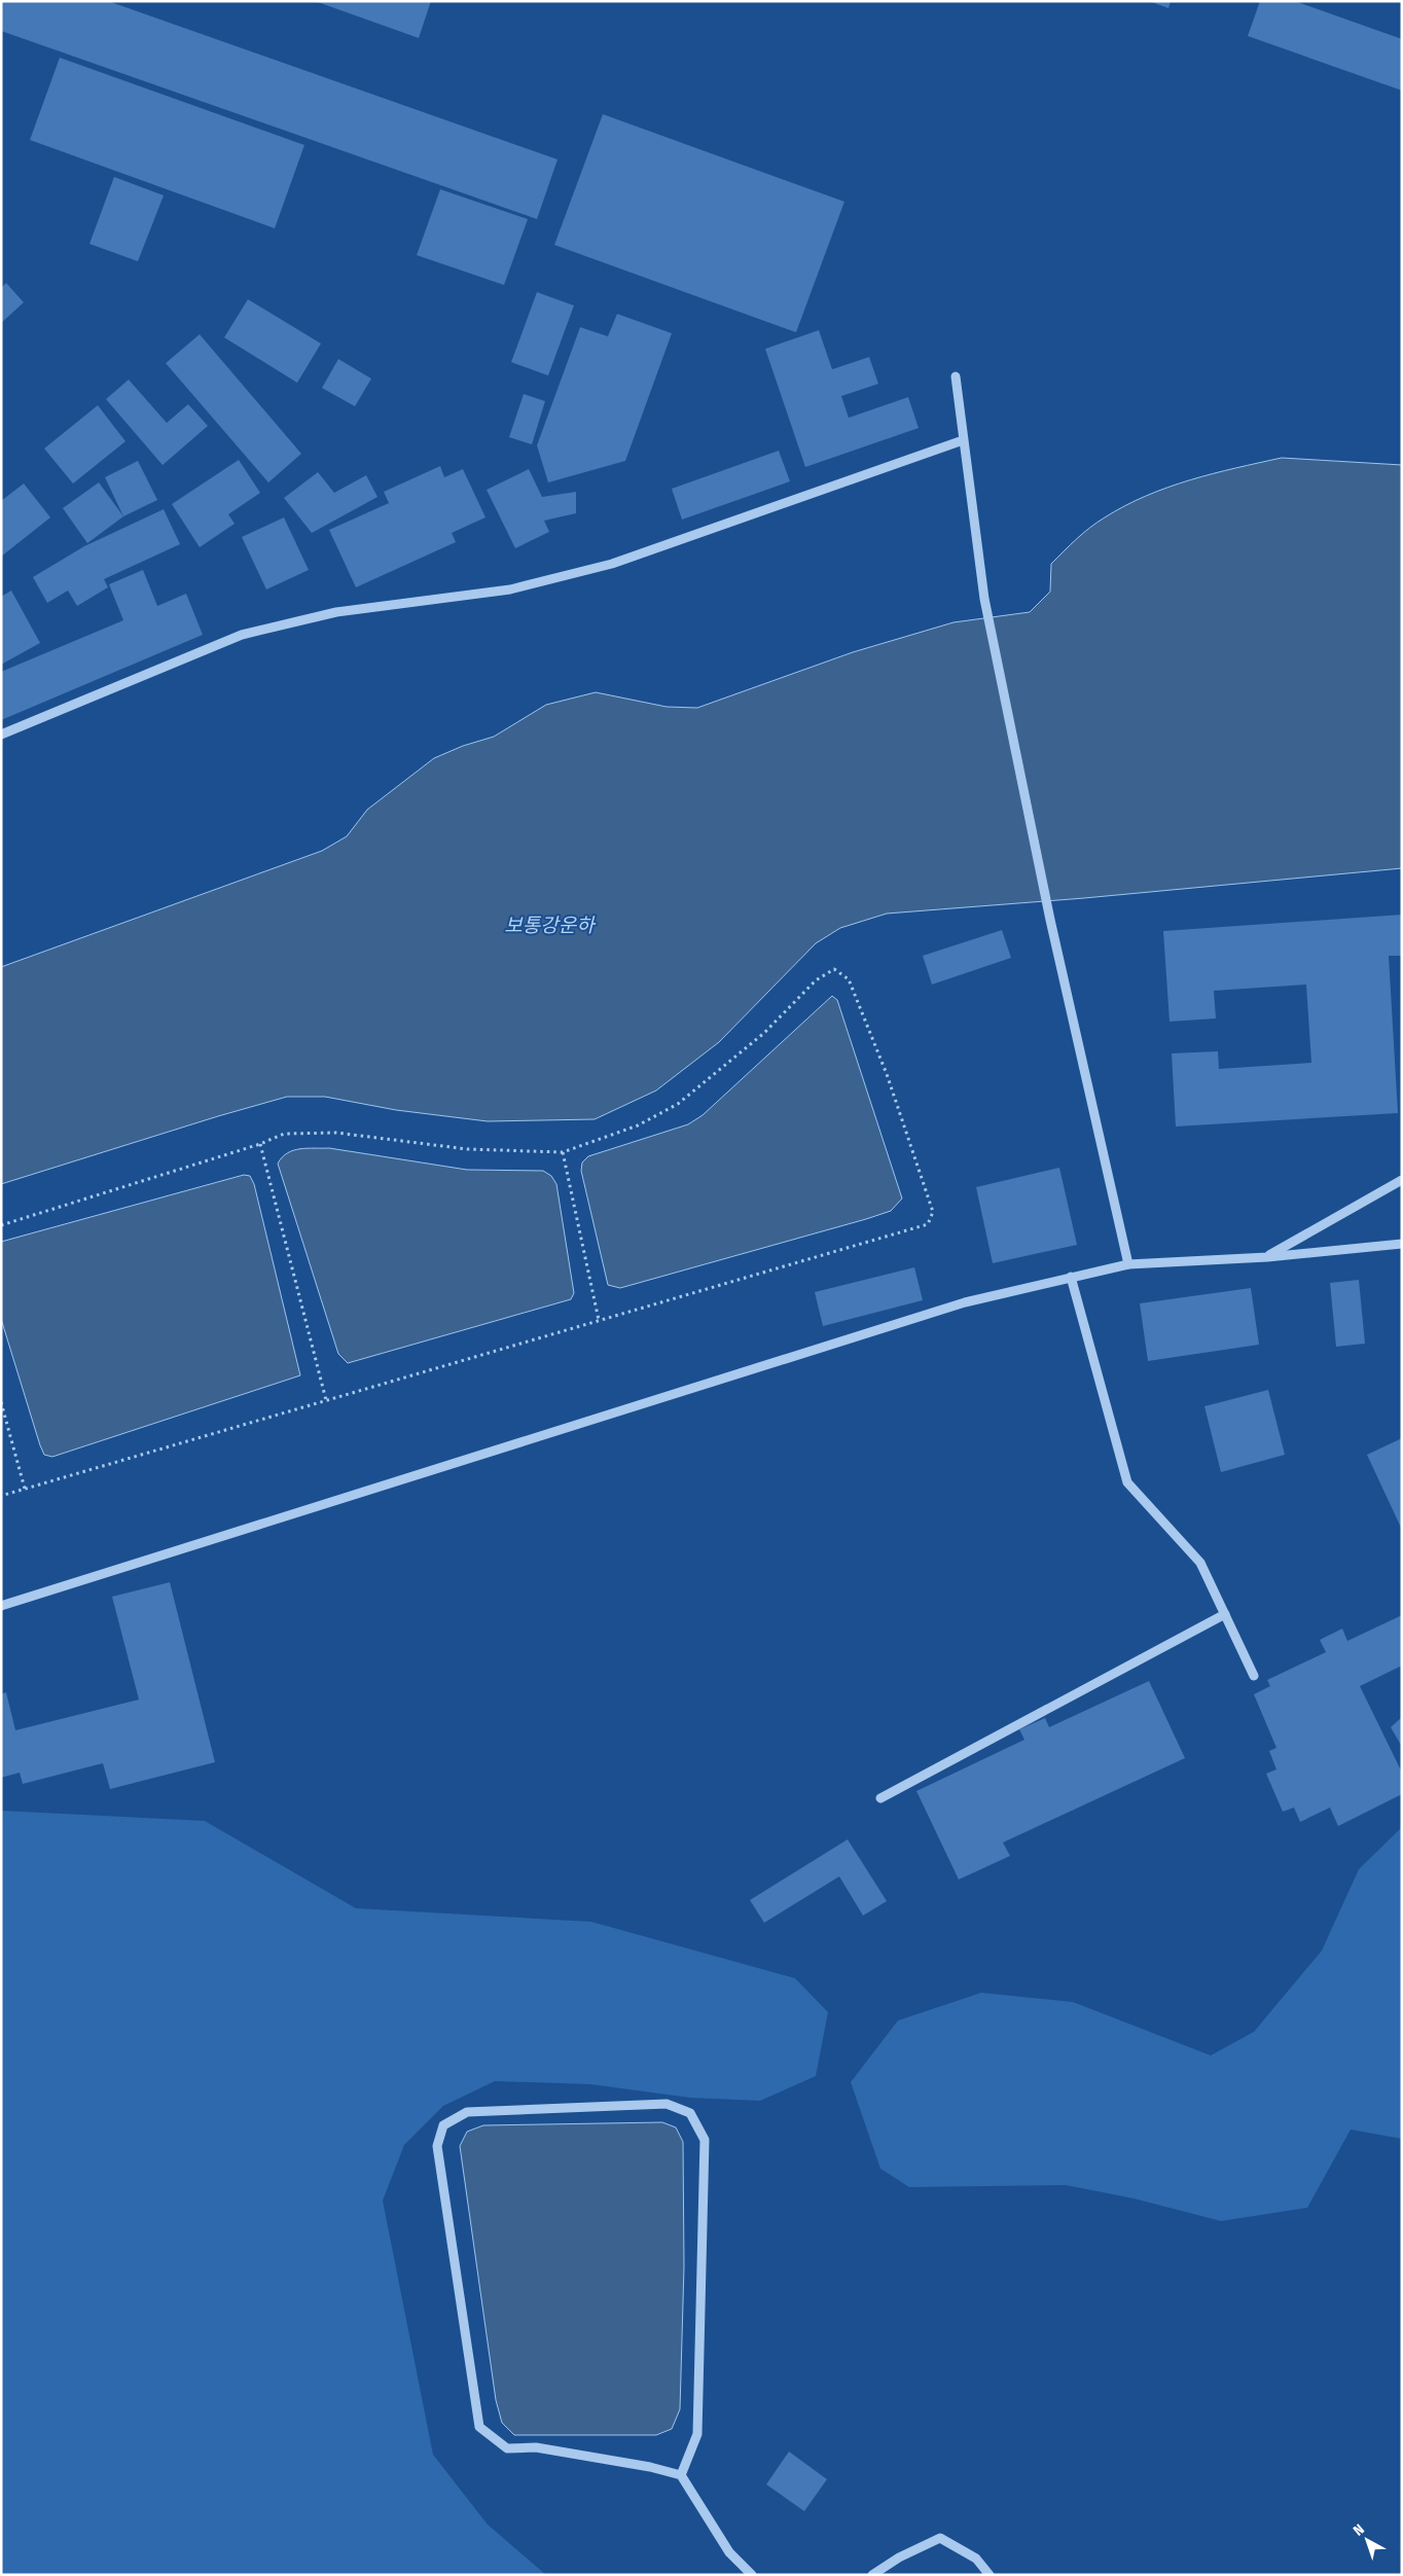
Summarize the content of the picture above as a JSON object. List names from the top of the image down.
{
  "water": ["보통강운하"],
  "north": "top left"
}
